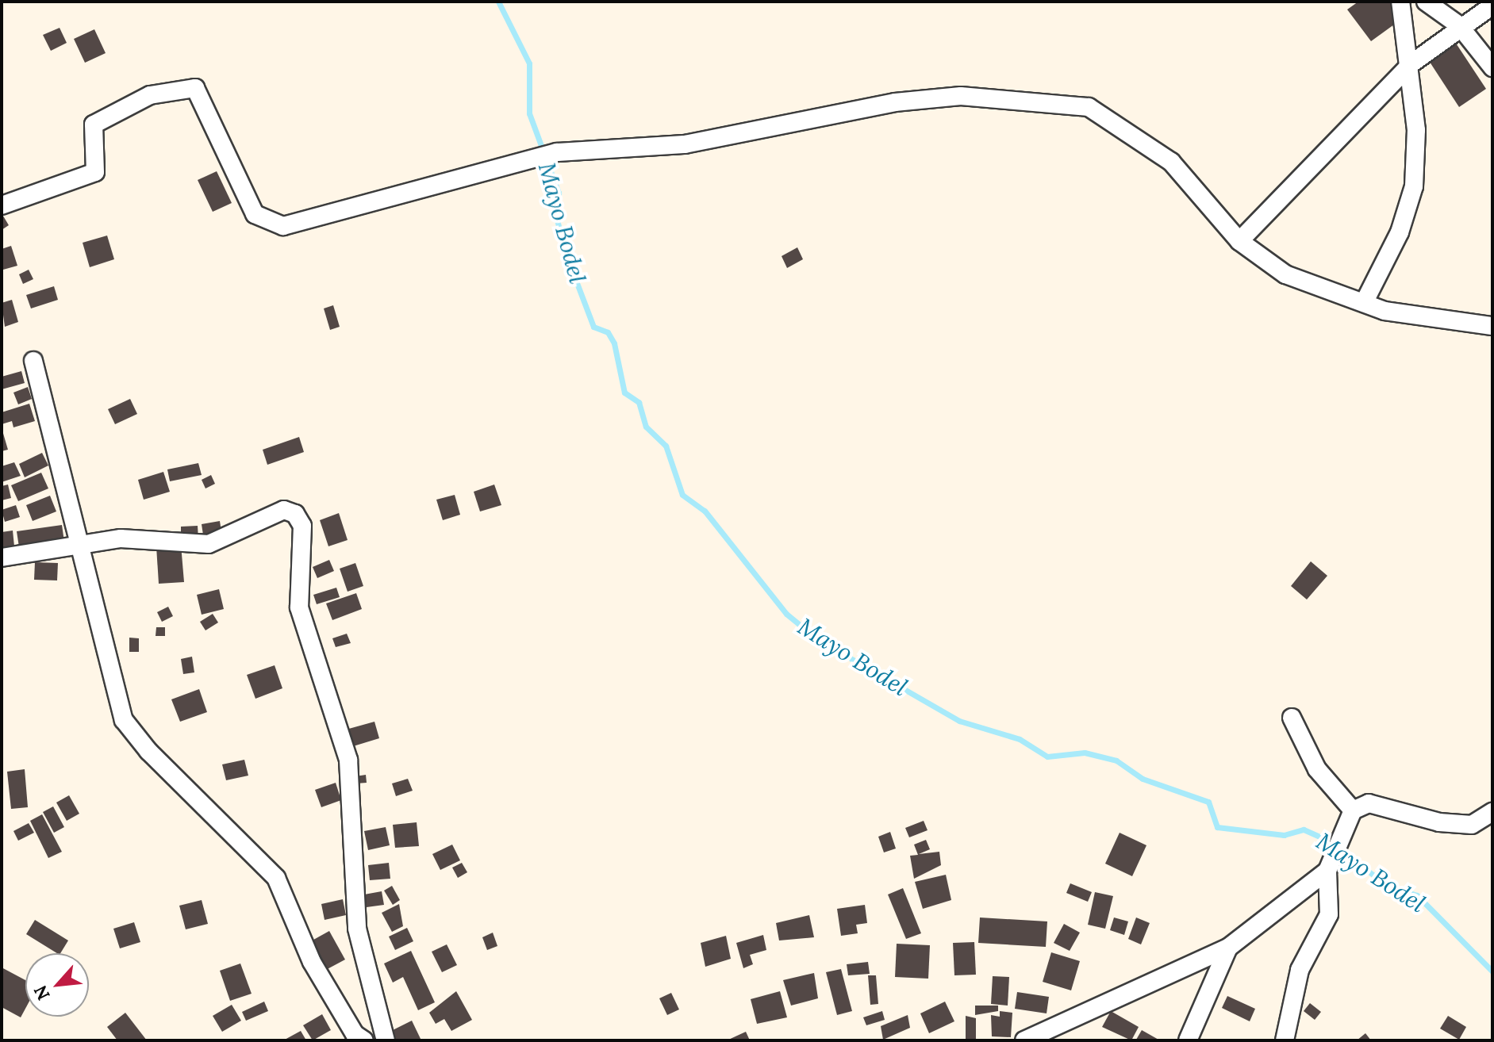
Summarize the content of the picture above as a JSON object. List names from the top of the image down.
{
  "water": ["Mayo Bodel"],
  "north": "bottom left"
}
